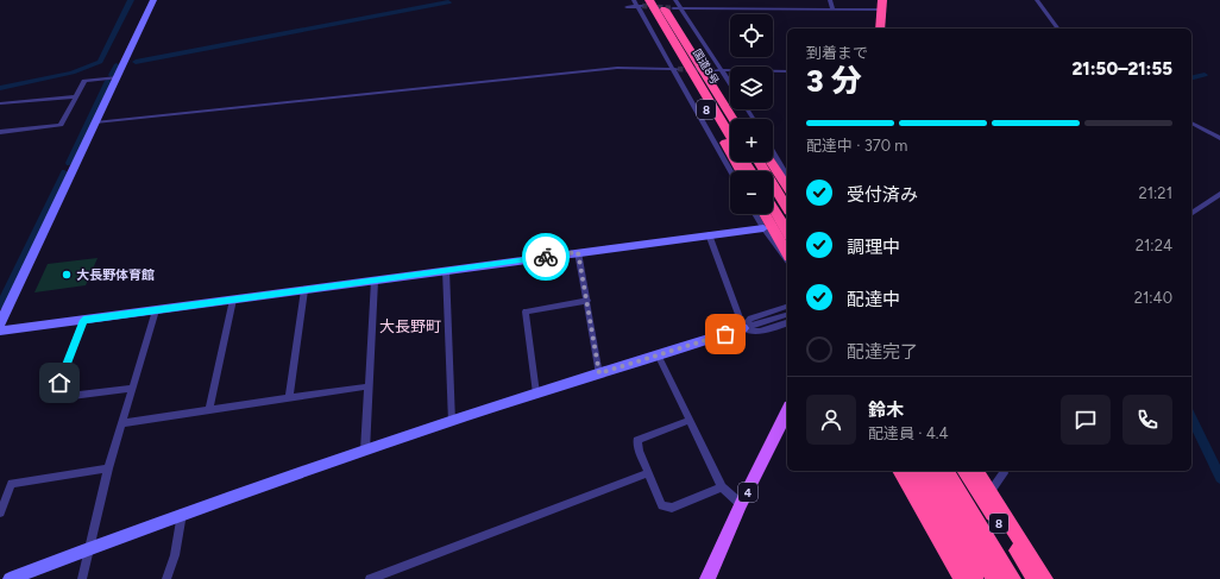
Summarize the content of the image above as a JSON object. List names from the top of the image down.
{
  "streets": {
    "highway": ["国道8号", "8"],
    "main road": ["4"]
  },
  "crossings": [
    ["国道8号", "8"]
  ],
  "districts": ["大長野町"],
  "places": ["大長野体育館"],
  "page": {
    "map_buttons": ["+", "−"],
    "heading": ["3 分", "到着まで", "21:50–21:55"],
    "panel": ["鈴木", "配達員 · 4.4"],
    "bar": "配達中 · 370 m",
    "list": [
      ["受付済み", "21:21"],
      ["調理中", "21:24"],
      ["配達中", "21:40"],
      "配達完了"
    ]
  }
}
